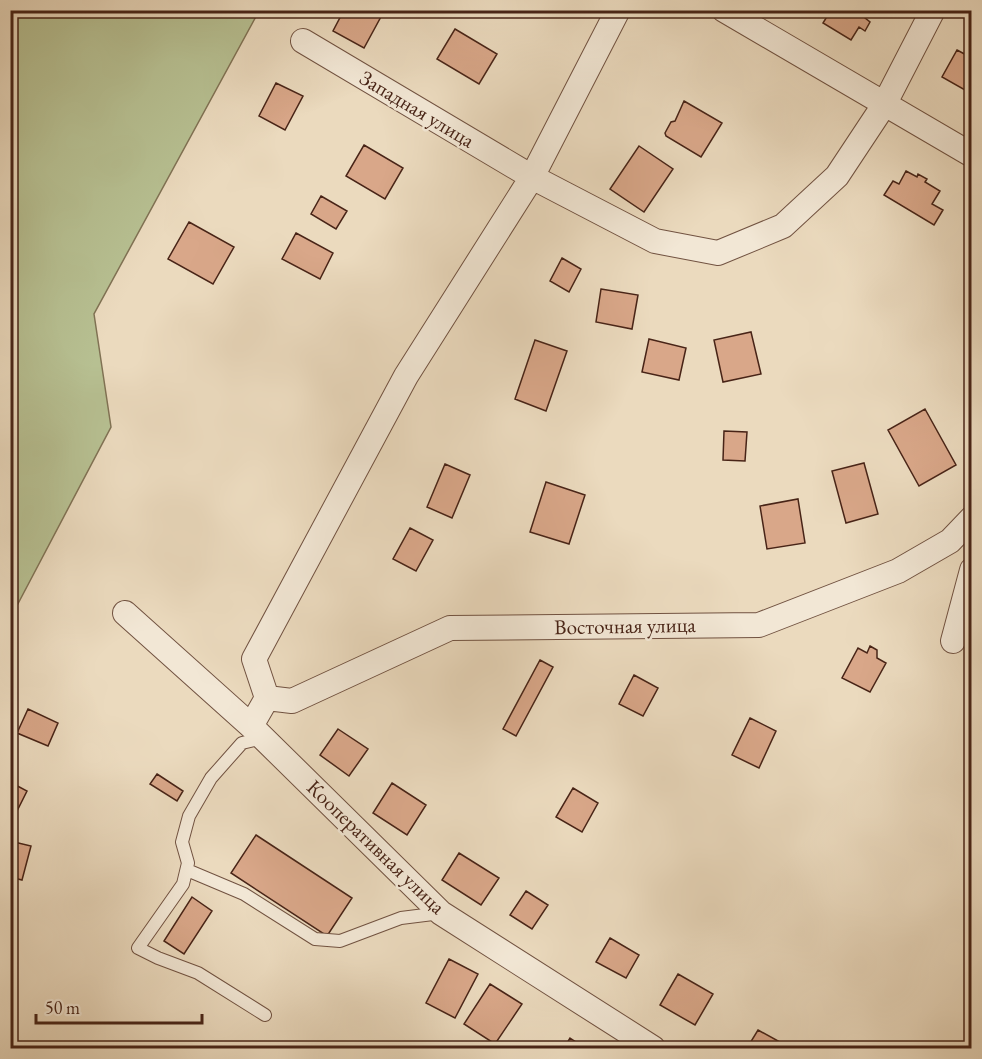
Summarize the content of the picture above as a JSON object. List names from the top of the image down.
{
  "streets": {
    "street": ["Западная улица", "Восточная улица", "Кооперативная улица"]
  },
  "scale_bar": "50 m"
}
